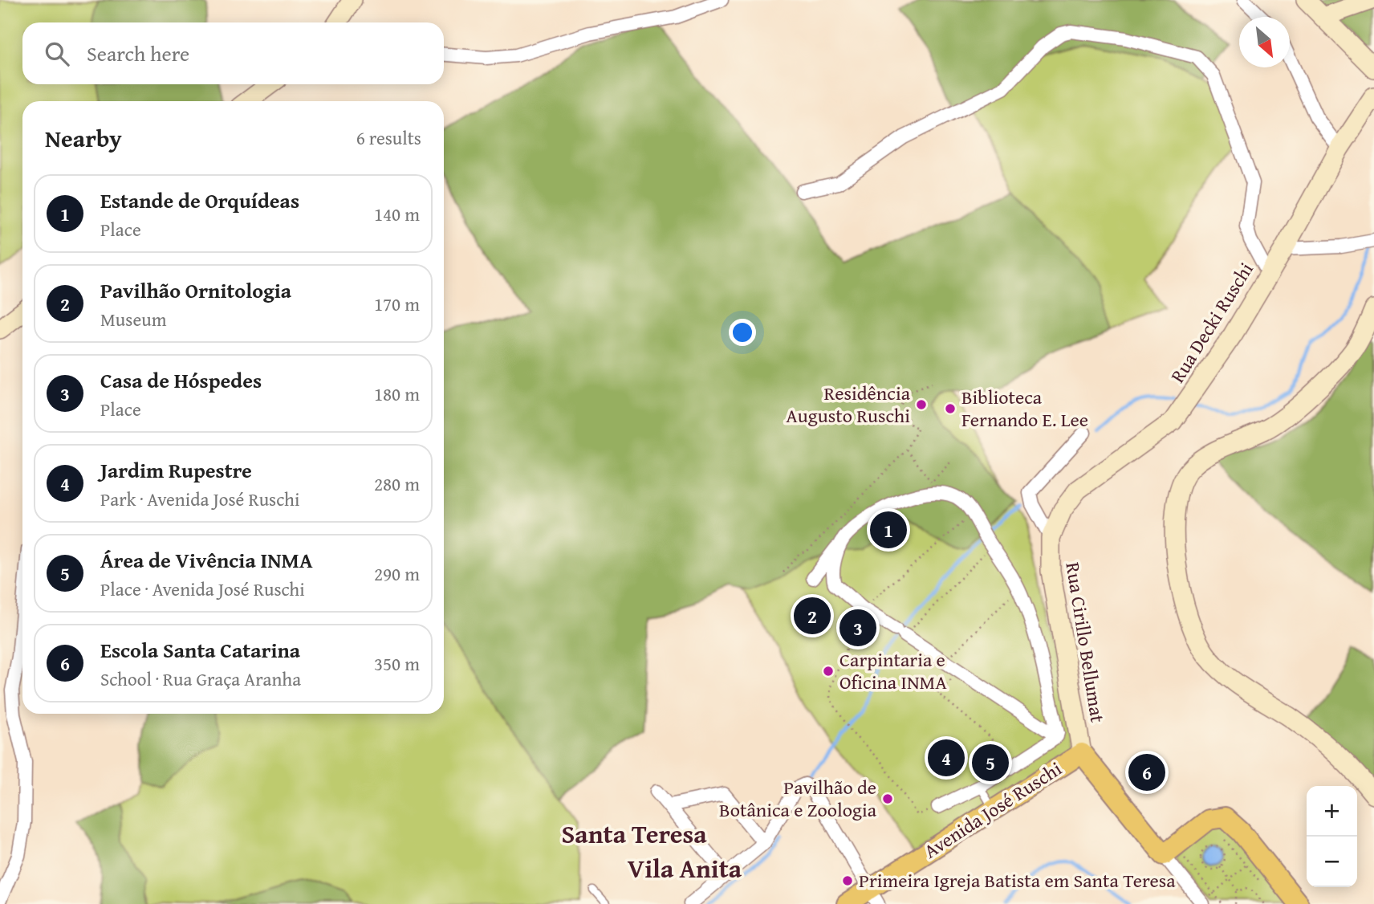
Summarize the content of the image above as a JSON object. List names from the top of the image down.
{
  "streets": {
    "main road": ["Avenida José Ruschi"],
    "street": ["Rua Decki Ruschi", "Rua Cirillo Bellumat"]
  },
  "crossings": [
    ["Rua Decki Ruschi", "Rua Cirillo Bellumat"],
    ["Rua Cirillo Bellumat", "Avenida José Ruschi"]
  ],
  "districts": ["Santa Teresa", "Vila Anita"],
  "places": [
    "Residência Augusto Ruschi",
    "Biblioteca Fernando E. Lee",
    "Carpintaria e Oficina INMA",
    "Pavilhão de Botânica e Zoologia",
    "Primeira Igreja Batista em Santa Teresa"
  ],
  "north": "bottom right",
  "page": {
    "search": "Search here",
    "heading": ["Nearby", "6 results"],
    "list": [
      {
        "mark": "1",
        "name": "Estande de Orquídeas",
        "note": "Place",
        "value": "140 m"
      },
      {
        "mark": "2",
        "name": "Pavilhão Ornitologia",
        "note": "Museum",
        "value": "170 m"
      },
      {
        "mark": "3",
        "name": "Casa de Hóspedes",
        "note": "Place",
        "value": "180 m"
      },
      {
        "mark": "4",
        "name": "Jardim Rupestre",
        "note": "Park · Avenida José Ruschi",
        "value": "280 m"
      },
      {
        "mark": "5",
        "name": "Área de Vivência INMA",
        "note": "Place · Avenida José Ruschi",
        "value": "290 m"
      },
      {
        "mark": "6",
        "name": "Escola Santa Catarina",
        "note": "School · Rua Graça Aranha",
        "value": "350 m"
      }
    ],
    "pins": [
      "1",
      "2",
      "3",
      "4",
      "5",
      "6"
    ],
    "map_buttons": ["+", "−"]
  }
}
